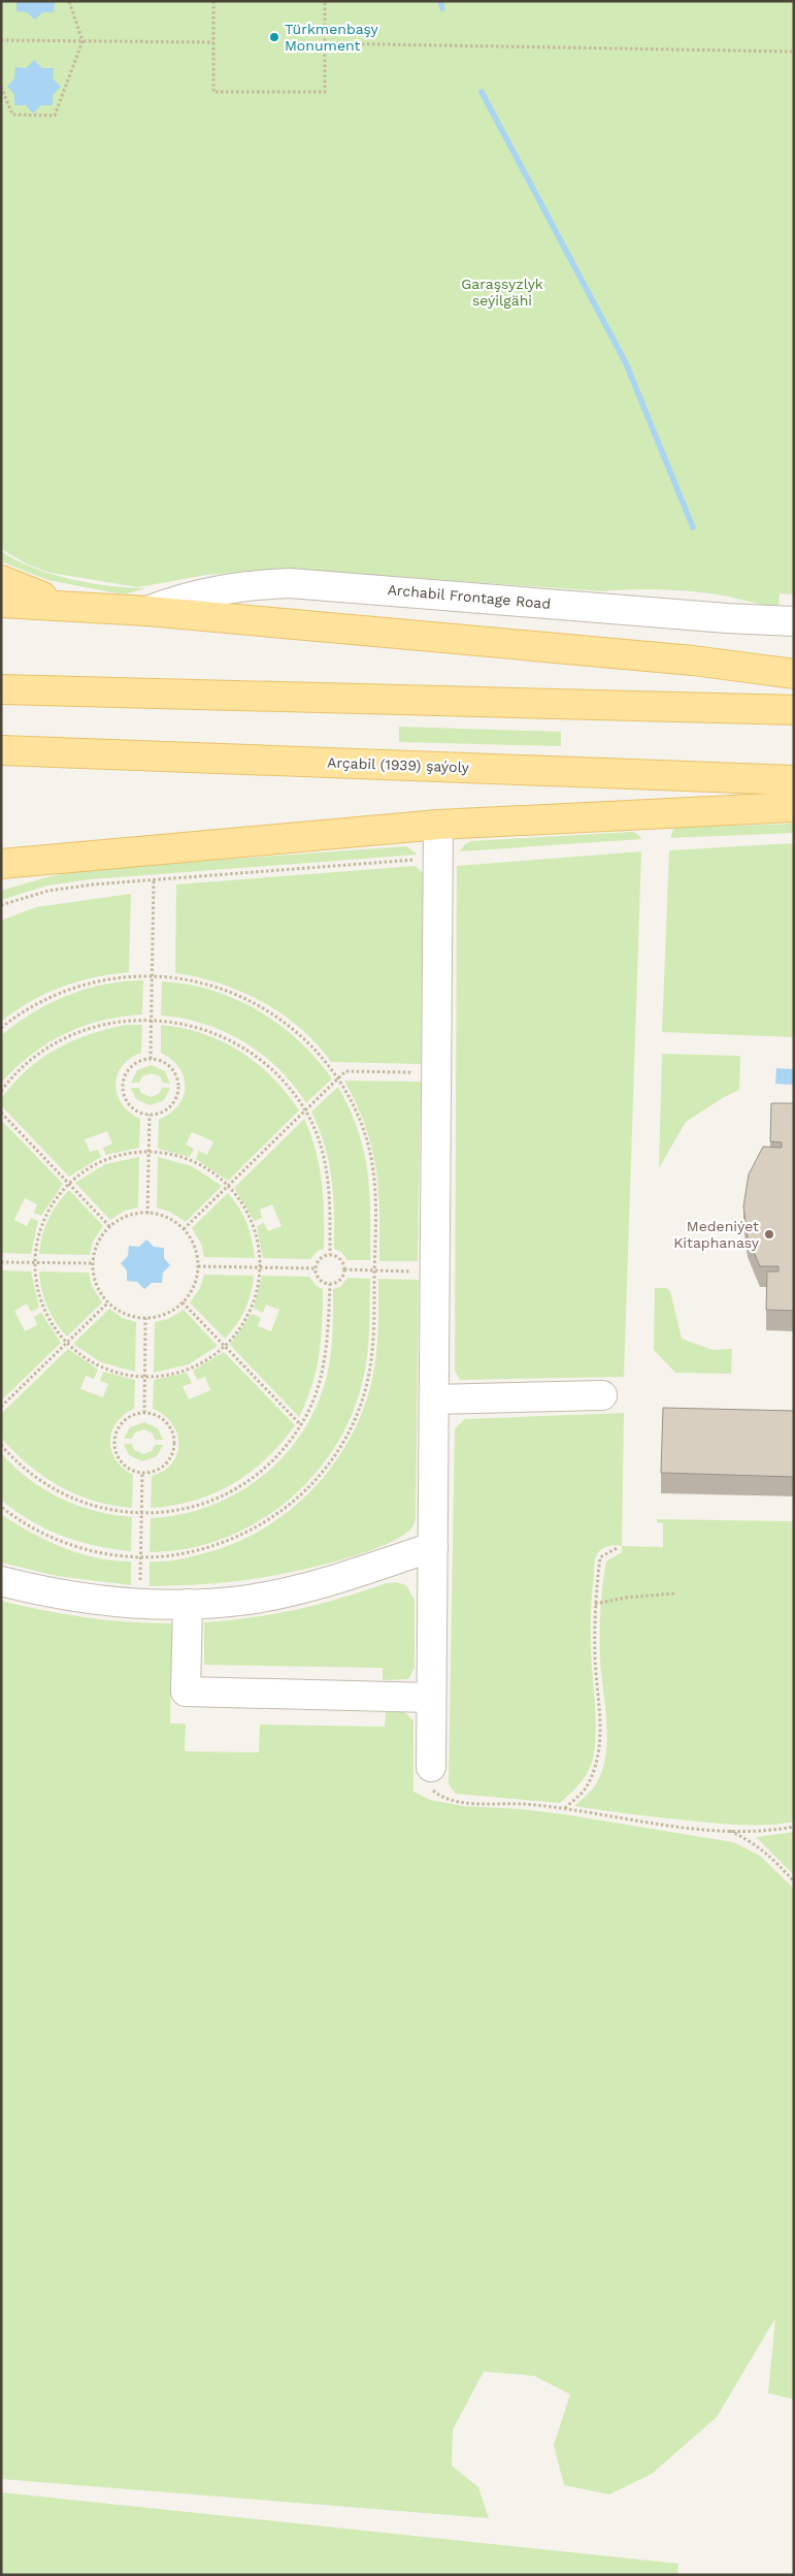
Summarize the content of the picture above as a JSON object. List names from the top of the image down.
{
  "streets": {
    "main road": ["Arçabil (1939) şaýoly"],
    "street": ["Archabil Frontage Road"]
  },
  "parks": ["Garaşsyzlyk seýilgähi"],
  "places": ["Türkmenbaşy Monument", "Medeniýet Kitaphanasy"]
}
